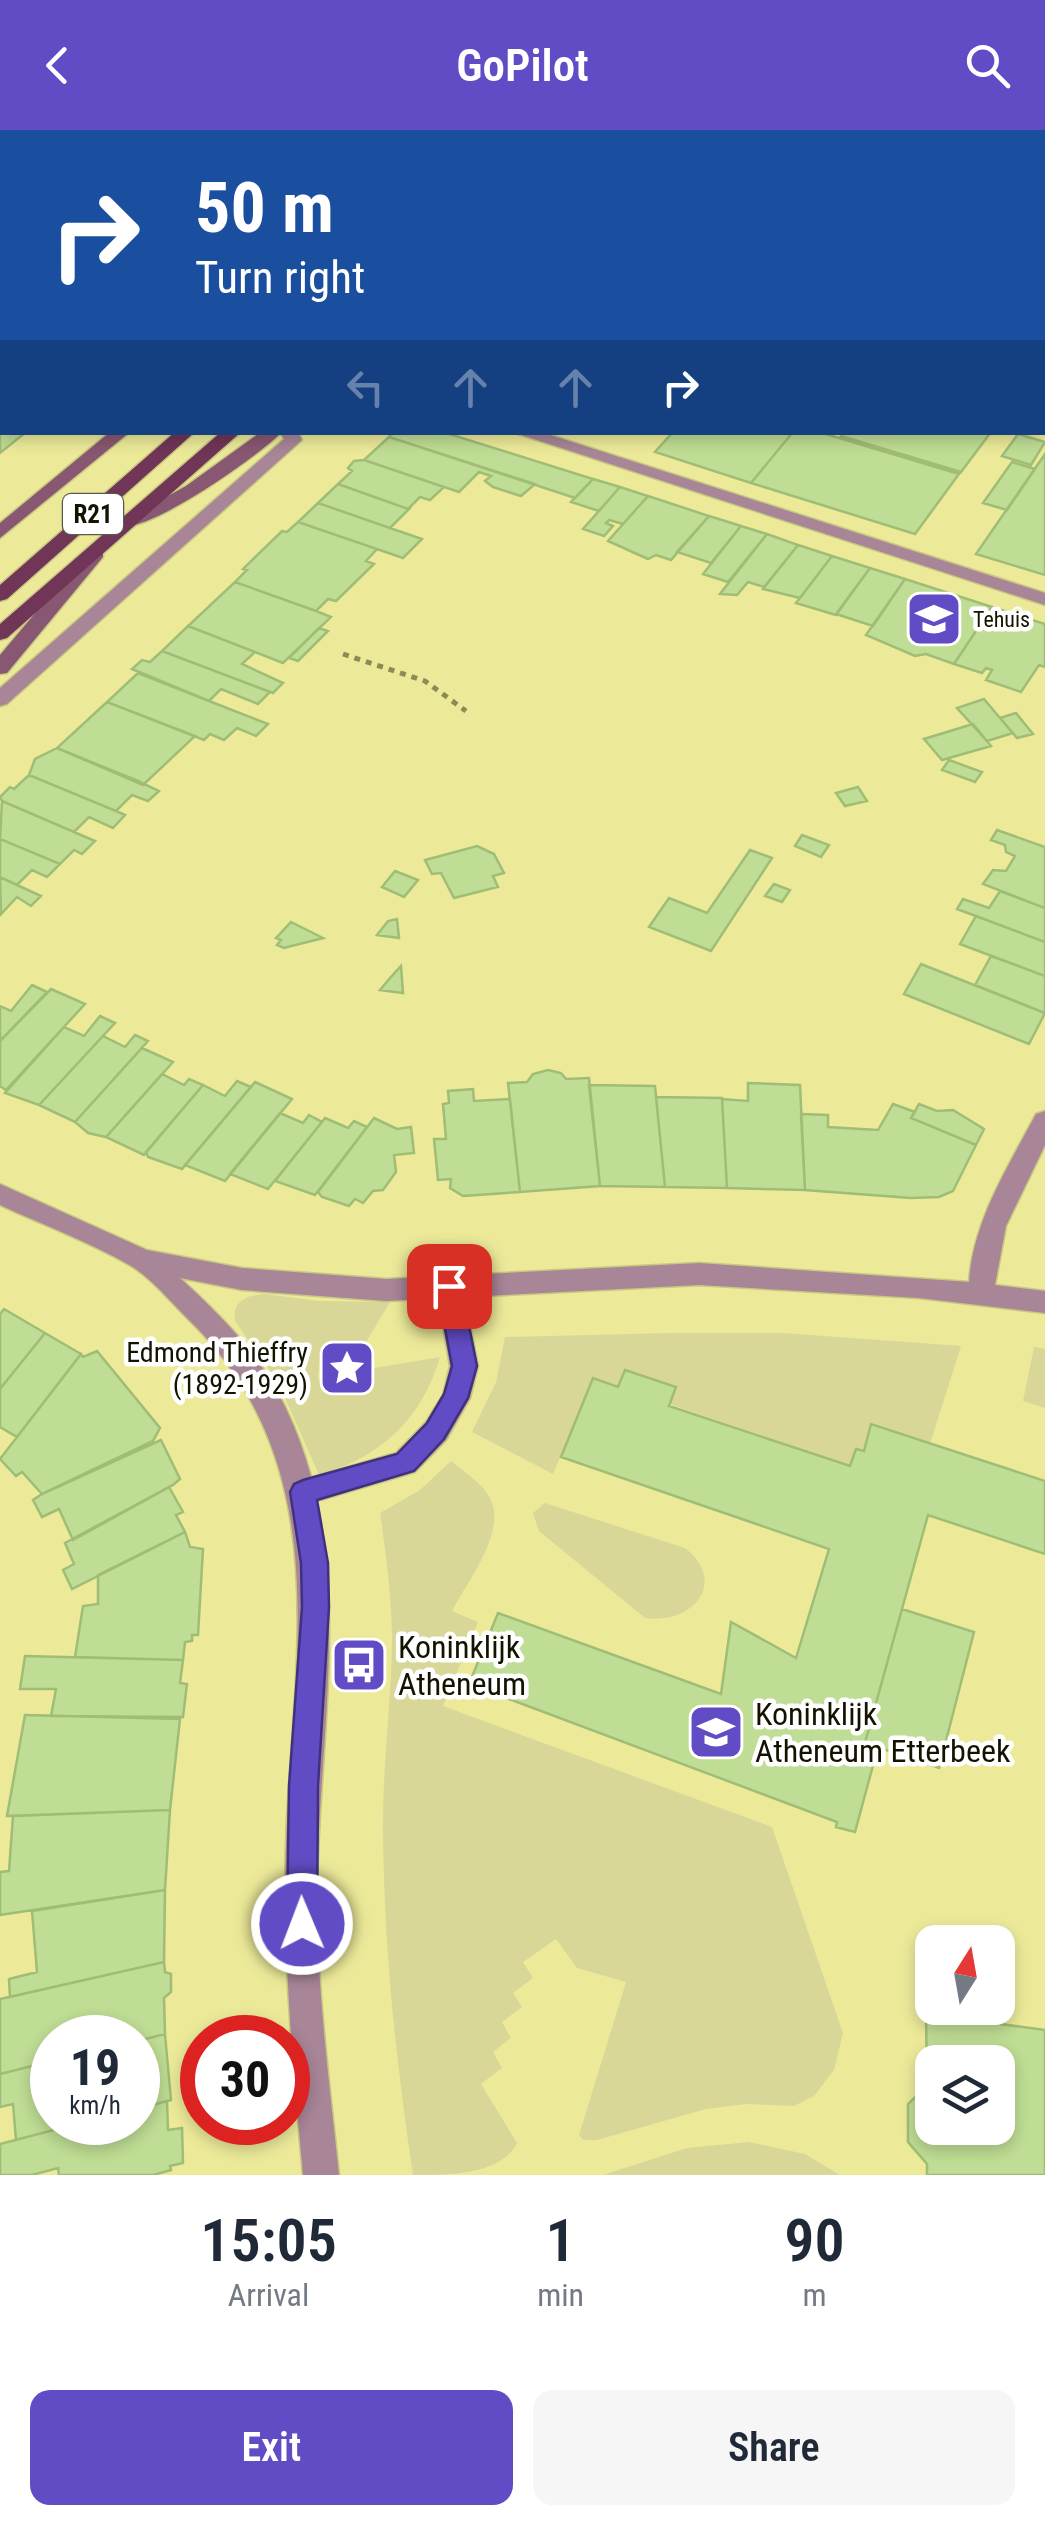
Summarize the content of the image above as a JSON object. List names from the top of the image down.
{
  "streets": {
    "main road": ["R21"]
  },
  "places": {
    "school or university": ["Tehuis", "Koninklijk Atheneum Etterbeek"],
    "place": ["Edmond Thieffry (1892-1929)"],
    "bus stop": ["Koninklijk Atheneum"]
  },
  "north": "top",
  "page": {
    "header": "GoPilot",
    "turn": ["50 m", "Turn right"],
    "speed": "19 km/h",
    "limit": "30",
    "eta": [
      "15:05",
      "Arrival",
      "1",
      "min",
      "90",
      "m"
    ],
    "buttons": ["Exit", "Share"]
  }
}
